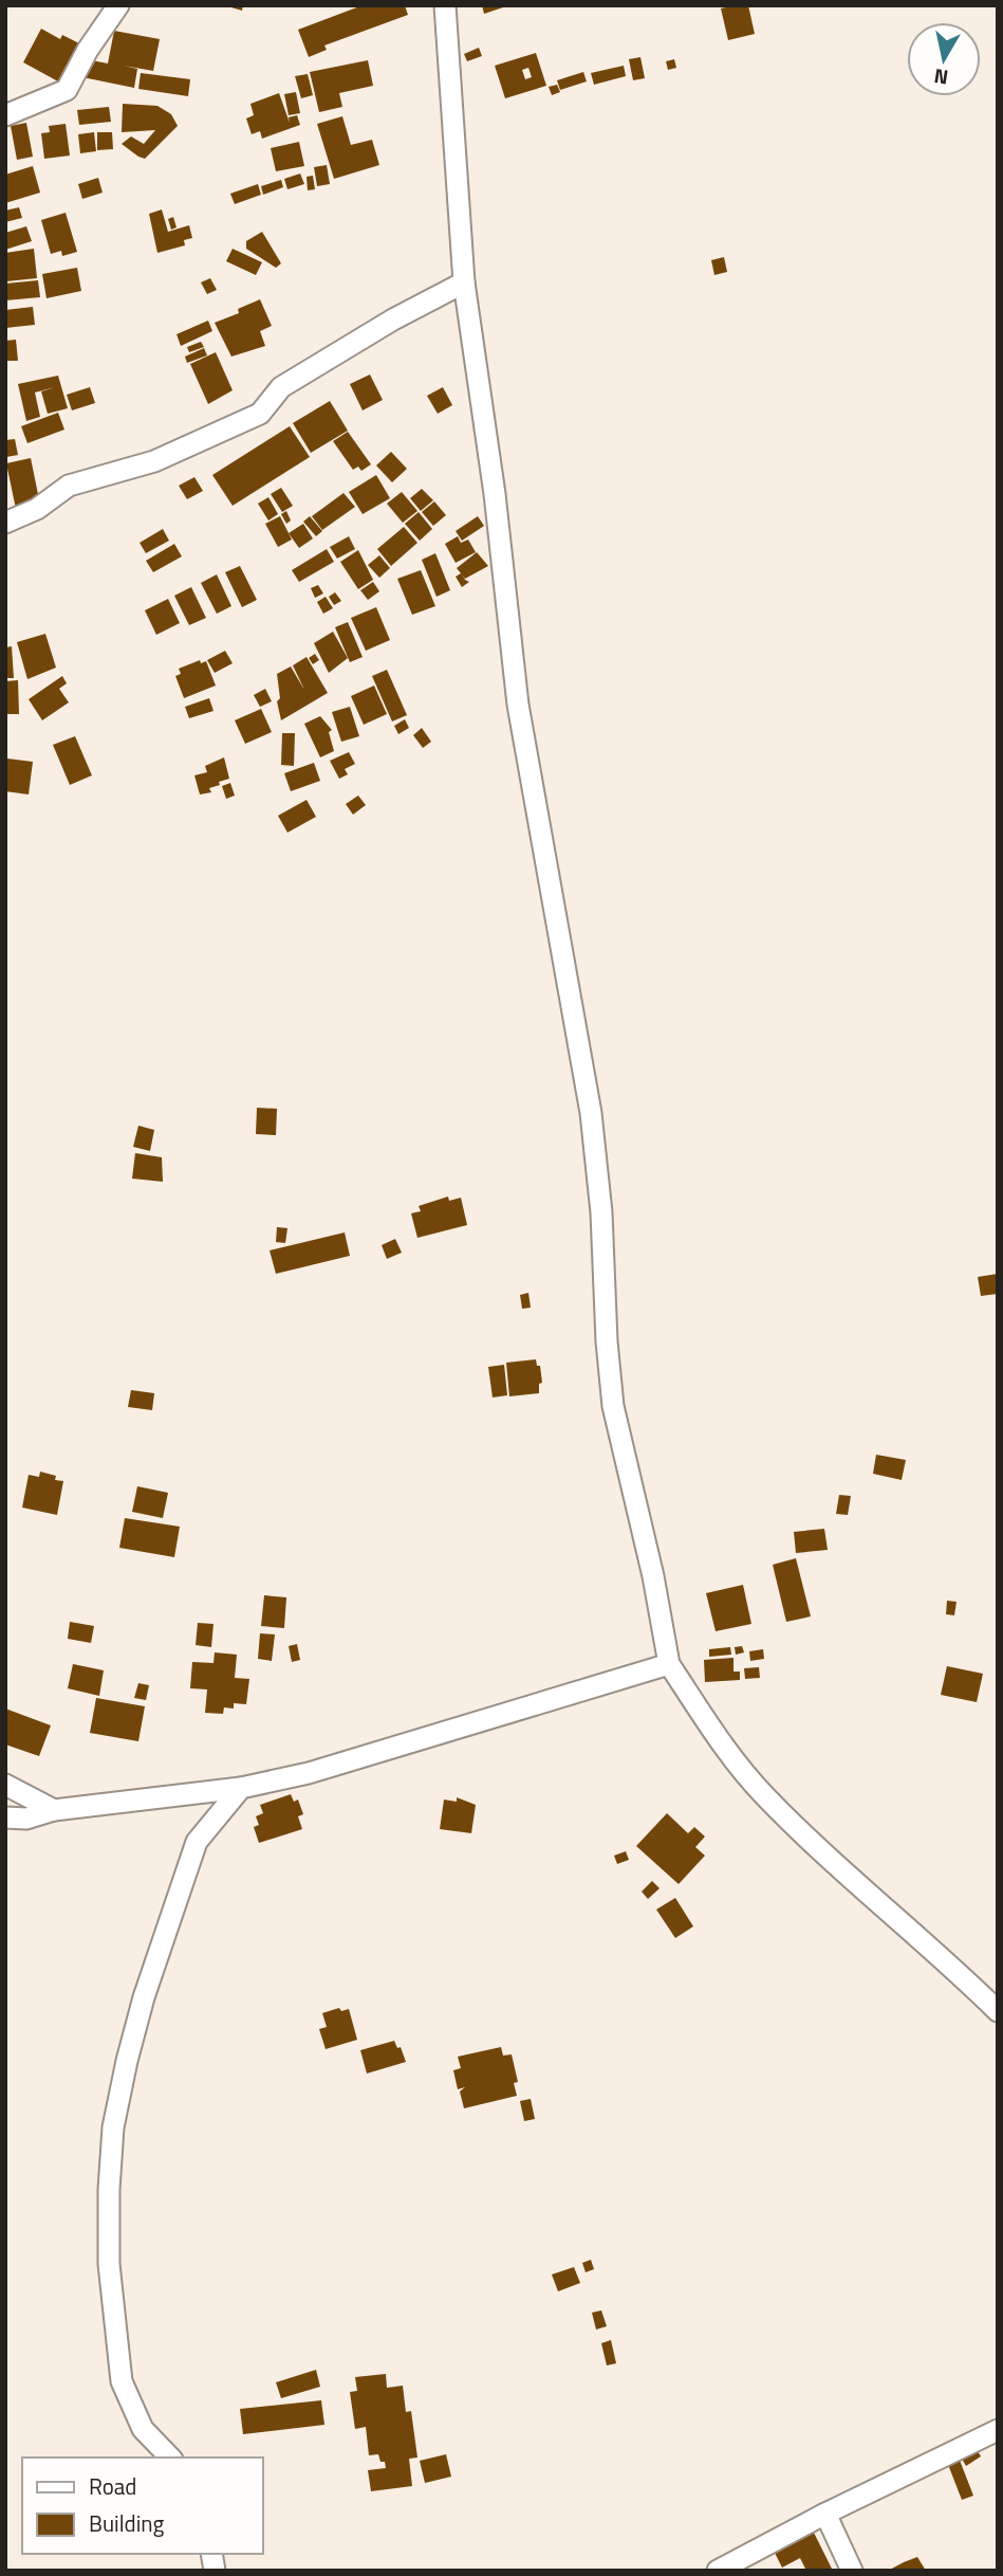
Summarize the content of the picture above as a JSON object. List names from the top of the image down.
{
  "legend": ["Road", "Building"],
  "north": "bottom"
}
